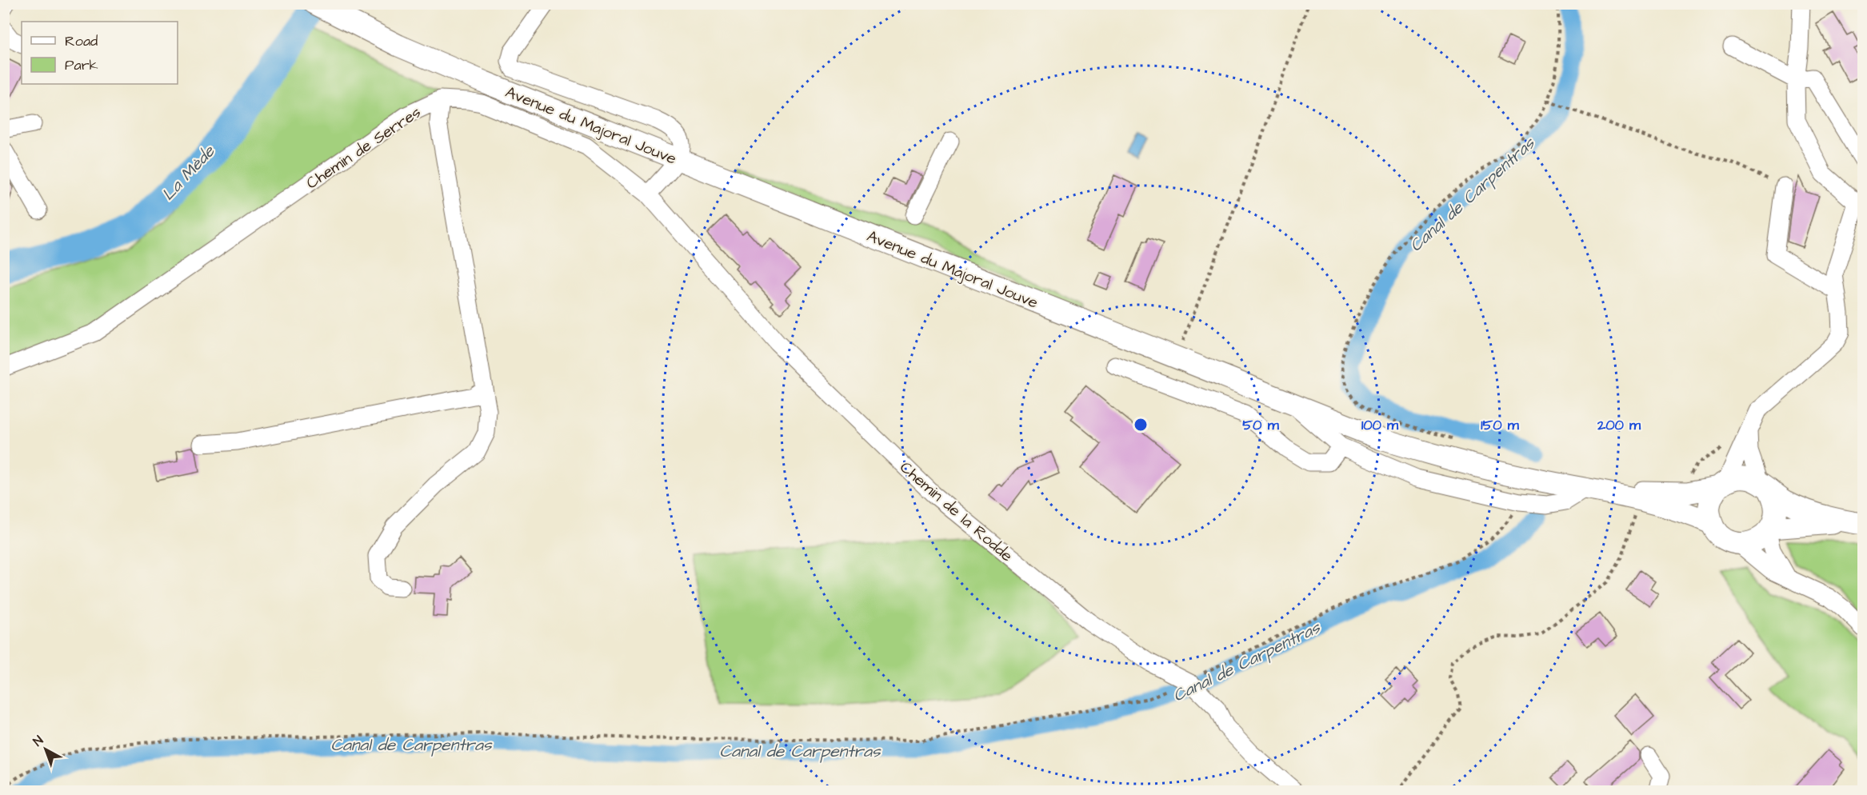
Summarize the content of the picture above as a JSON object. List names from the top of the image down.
{
  "streets": {
    "main road": ["Avenue du Majoral Jouve"],
    "street": ["Chemin de Serres", "Chemin de la Rodde"]
  },
  "water": ["La Mède", "Canal de Carpentras"],
  "legend": ["Road", "Park"],
  "north": "top left",
  "rings": [
    "50 m",
    "100 m",
    "150 m",
    "200 m"
  ]
}
